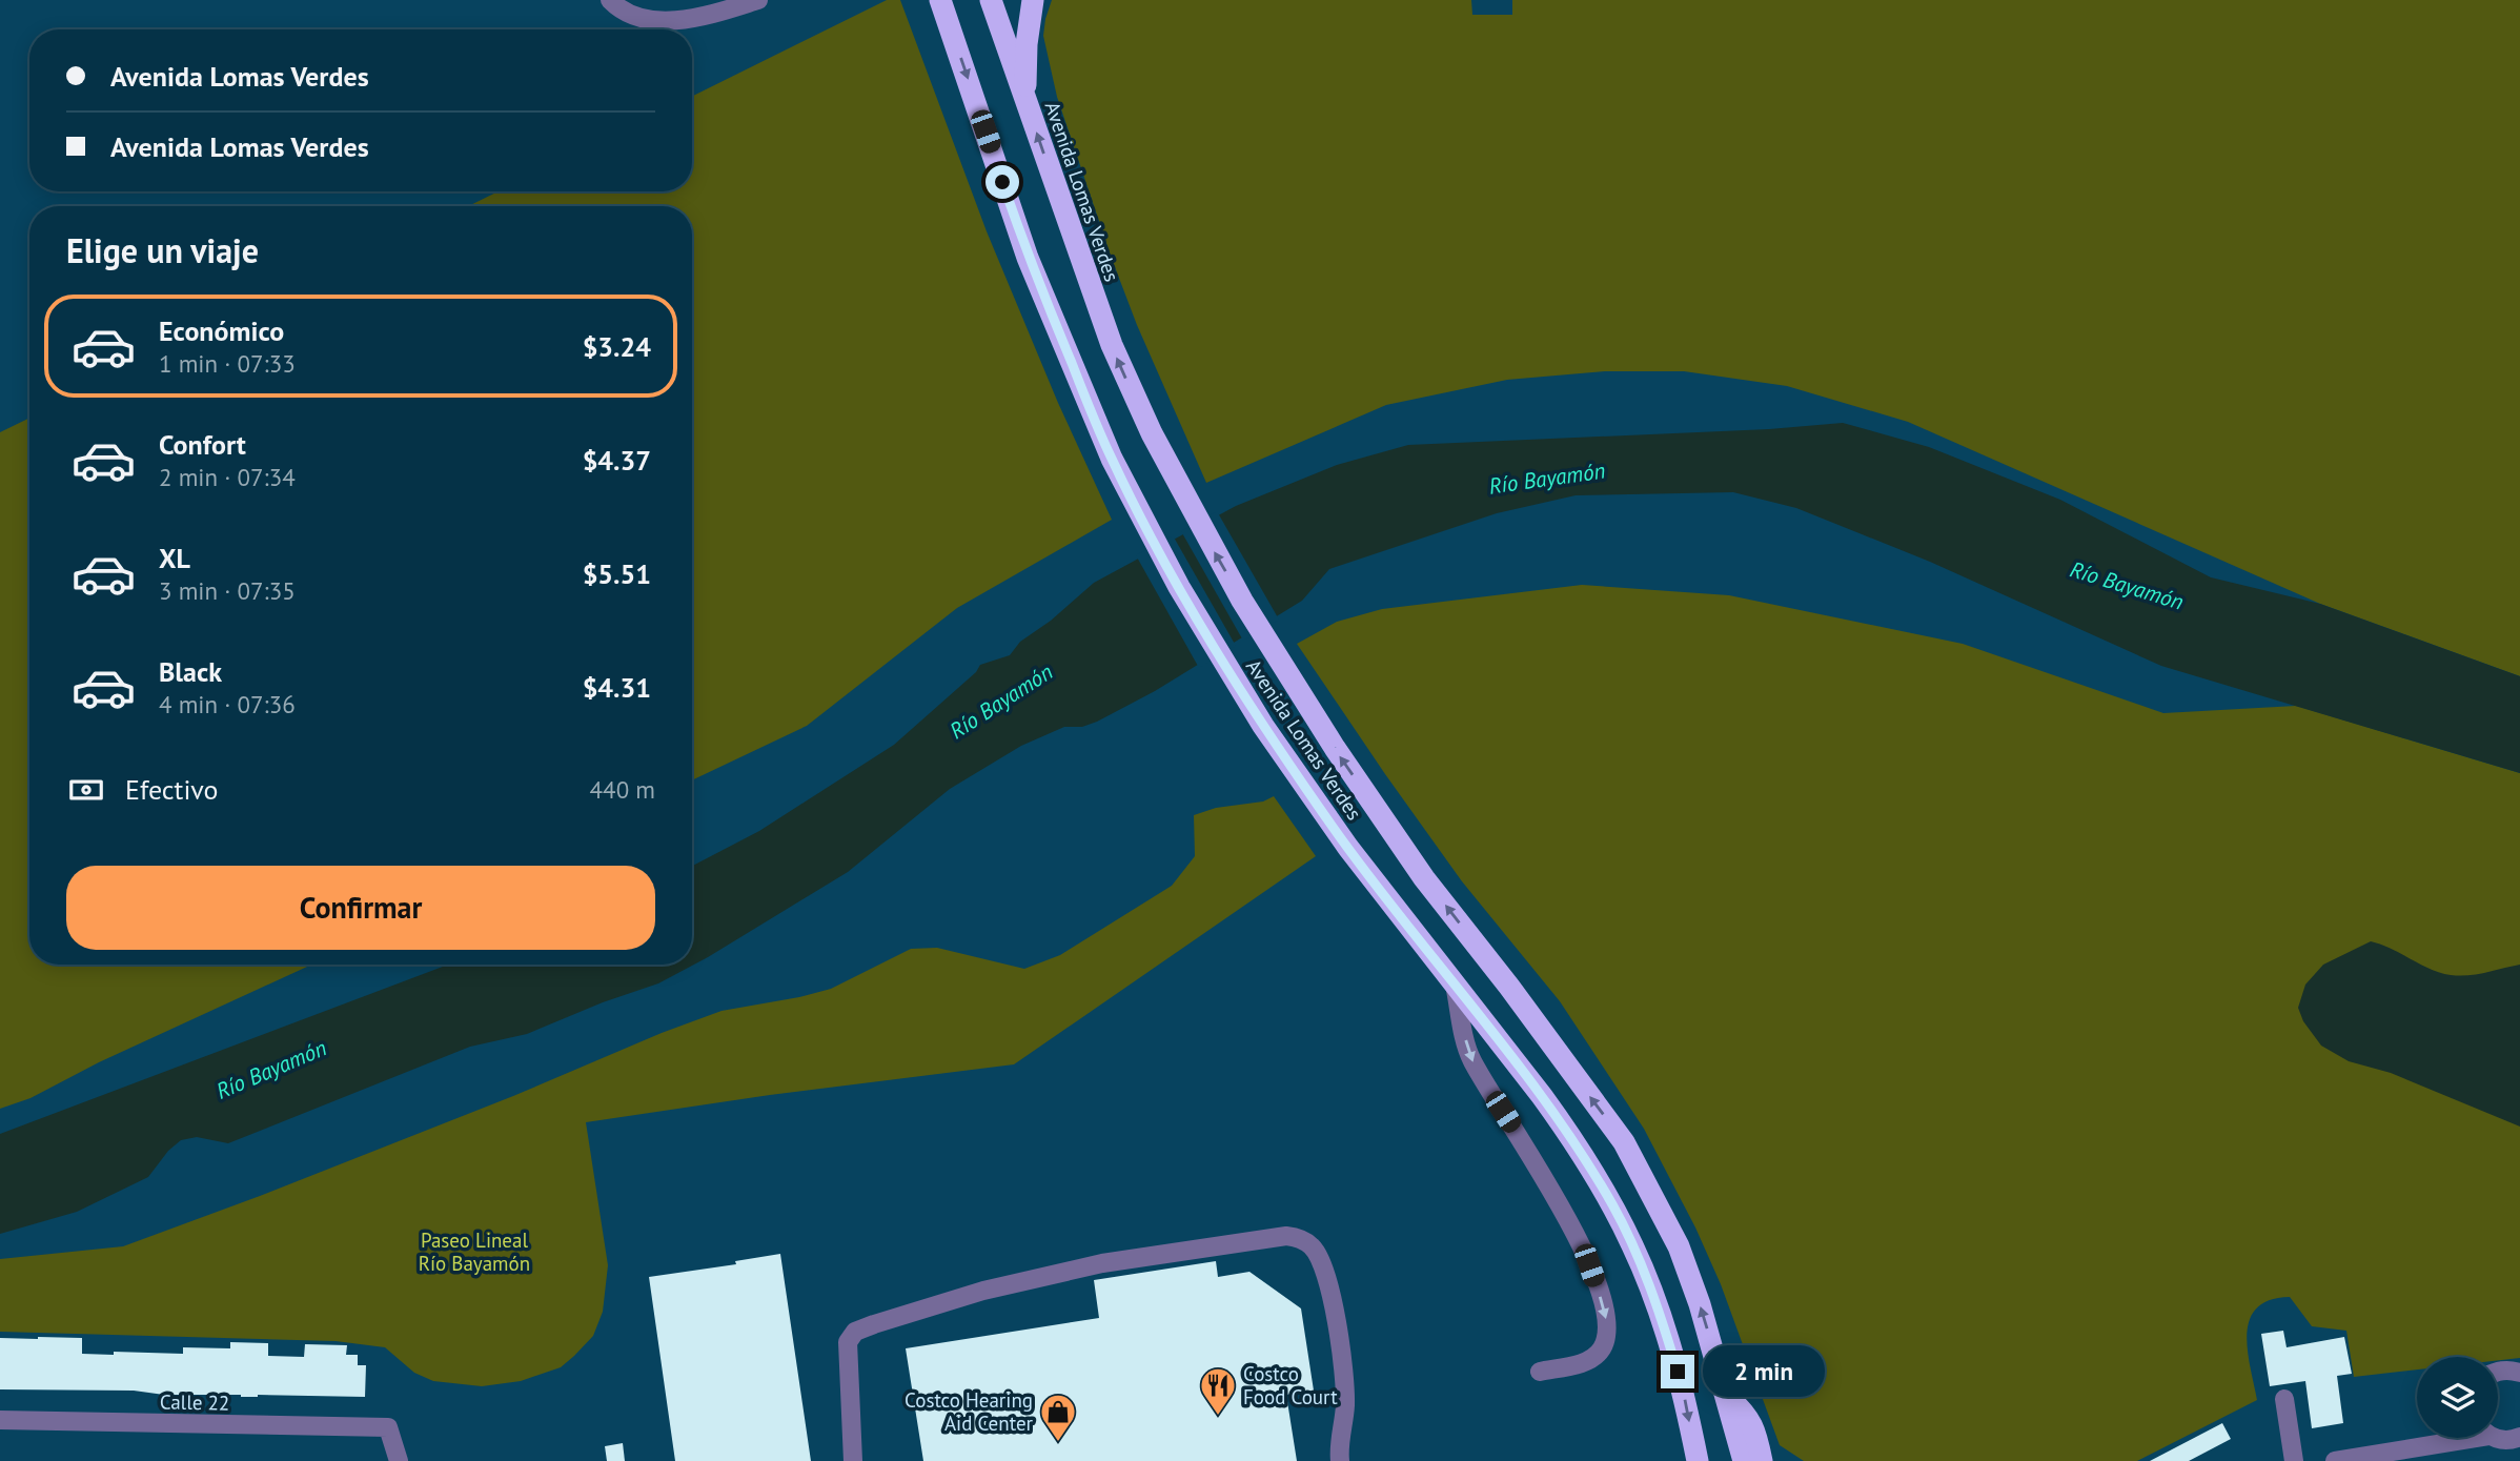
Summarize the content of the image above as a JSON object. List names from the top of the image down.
{
  "streets": {
    "highway": ["Avenida Lomas Verdes"],
    "street": ["Calle 22"]
  },
  "water": ["Río Bayamón"],
  "parks": ["Paseo Lineal Río Bayamón"],
  "places": {
    "restaurant": ["Costco Food Court"],
    "shop": ["Costco Hearing Aid Center"]
  },
  "page": {
    "banner": ["Avenida Lomas Verdes", "Avenida Lomas Verdes"],
    "heading": "Elige un viaje",
    "list": [
      {
        "name": "Económico",
        "note": "1 min · 07:33",
        "value": "$3.24"
      },
      {
        "name": "Confort",
        "note": "2 min · 07:34",
        "value": "$4.37"
      },
      {
        "name": "XL",
        "note": "3 min · 07:35",
        "value": "$5.51"
      },
      {
        "name": "Black",
        "note": "4 min · 07:36",
        "value": "$4.31"
      }
    ],
    "pay": ["Efectivo", "440 m"],
    "buttons": "Confirmar",
    "bubble": "2 min"
  }
}
